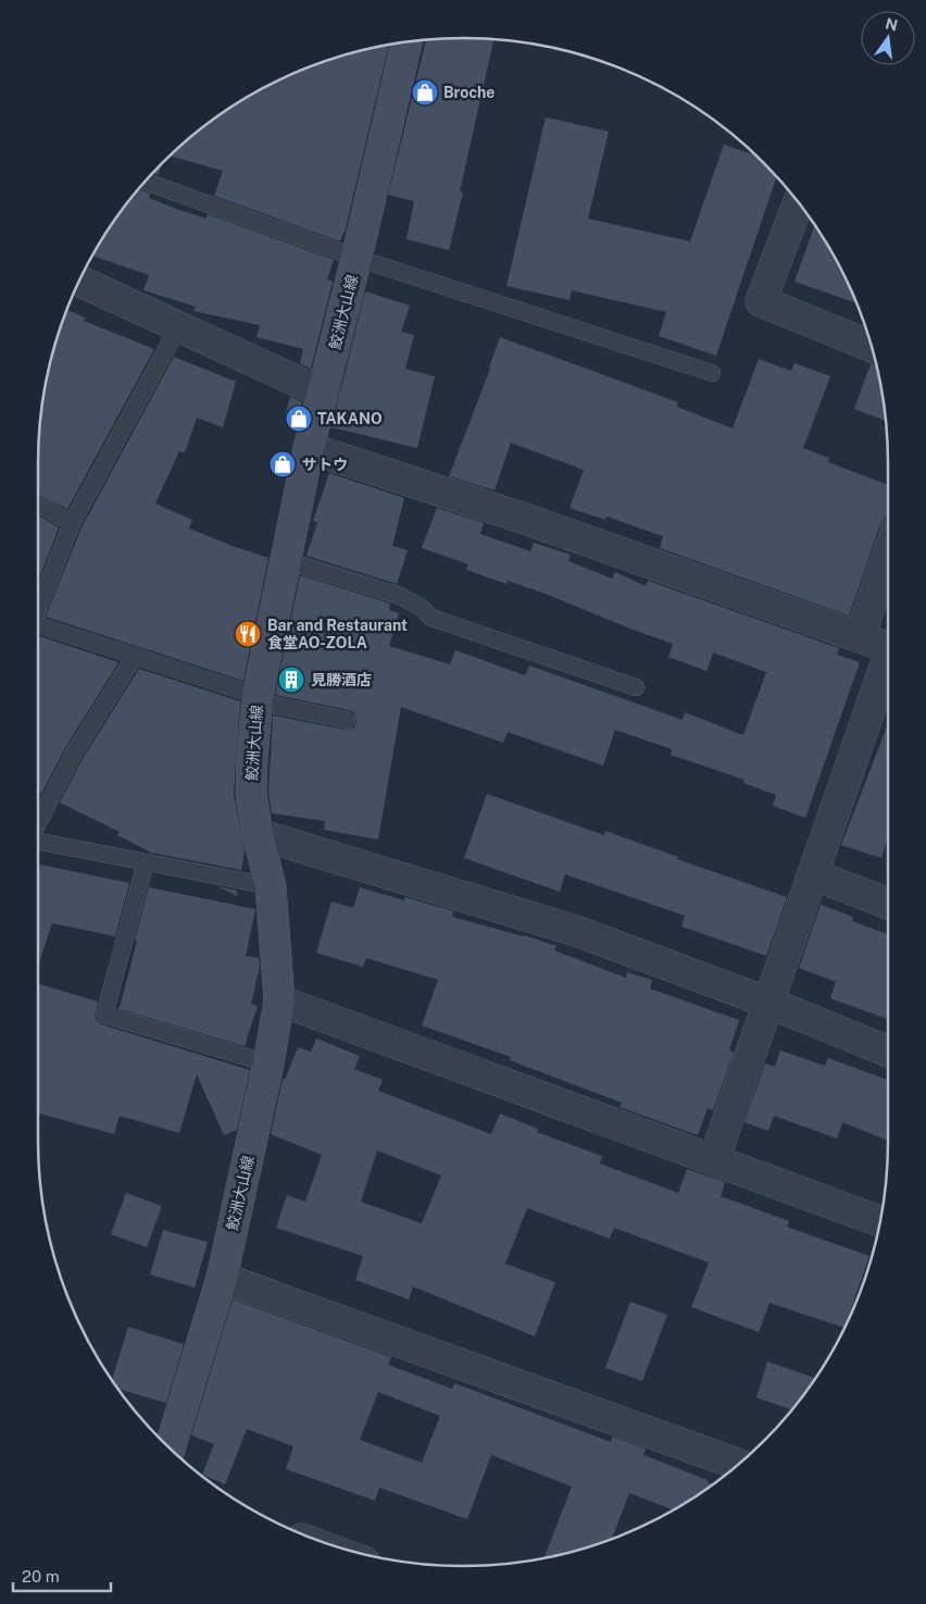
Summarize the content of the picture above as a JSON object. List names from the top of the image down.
{
  "streets": {
    "main road": ["鮫洲大山線"]
  },
  "places": {
    "shop": ["Broche", "TAKANO", "サトウ"],
    "restaurant": ["Bar and Restaurant 食堂AO-ZOLA"],
    "building": ["見勝酒店"]
  },
  "scale_bar": "20 m",
  "north": "top"
}
